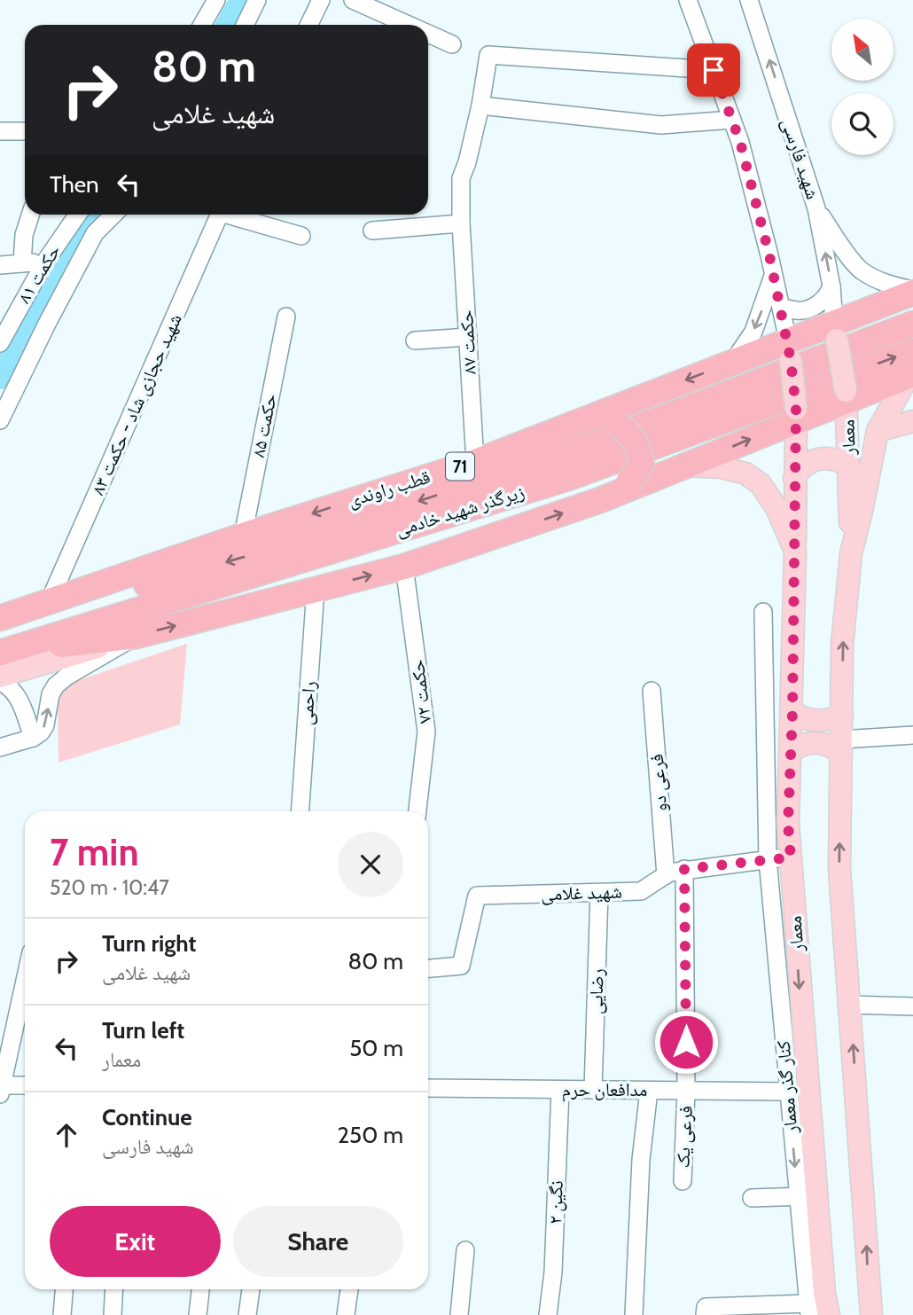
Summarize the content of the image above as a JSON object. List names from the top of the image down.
{
  "streets": {
    "highway": ["71", "قطب راوندی", "زیرگذر شهید خادمی"],
    "main road": ["معمار"],
    "street": [
      "شهید فارسی",
      "حکمت ۸۱",
      "حکمت ۸۷",
      "شهید حجازی شاد - حکمت ۸۳",
      "حکمت ۸۵",
      "حکمت ۷۲",
      "راحمی",
      "فرعی دو",
      "شهید غلامی",
      "رضایی",
      "کنار گذر معمار",
      "مدافعان حرم",
      "فرعی یک",
      "نگین ۲"
    ]
  },
  "crossings": [
    ["شهید فارسی", "معمار"],
    ["شهید فارسی", "قطب راوندی"],
    ["حکمت ۸۷", "قطب راوندی"],
    ["شهید حجازی شاد - حکمت ۸۳", "قطب راوندی"],
    ["حکمت ۸۵", "قطب راوندی"],
    ["معمار", "قطب راوندی"],
    ["معمار", "شهید غلامی"],
    ["معمار", "کنار گذر معمار"],
    ["قطب راوندی", "زیرگذر شهید خادمی"],
    ["فرعی دو", "شهید غلامی"],
    ["شهید غلامی", "رضایی"],
    ["شهید غلامی", "کنار گذر معمار"],
    ["شهید غلامی", "فرعی یک"],
    ["رضایی", "مدافعان حرم"],
    ["کنار گذر معمار", "مدافعان حرم"],
    ["مدافعان حرم", "فرعی یک"],
    ["مدافعان حرم", "نگین ۲"]
  ],
  "north": "top left",
  "page": {
    "turn": ["80 m", "شهید غلامی"],
    "then": "Then",
    "heading": ["7 min", "520 m · 10:47"],
    "list": [
      {
        "name": "Turn right",
        "note": "شهید غلامی",
        "value": "80 m"
      },
      {
        "name": "Turn left",
        "note": "معمار",
        "value": "50 m"
      },
      {
        "name": "Continue",
        "note": "شهید فارسی",
        "value": "250 m"
      }
    ],
    "buttons": ["Exit", "Share"]
  }
}
